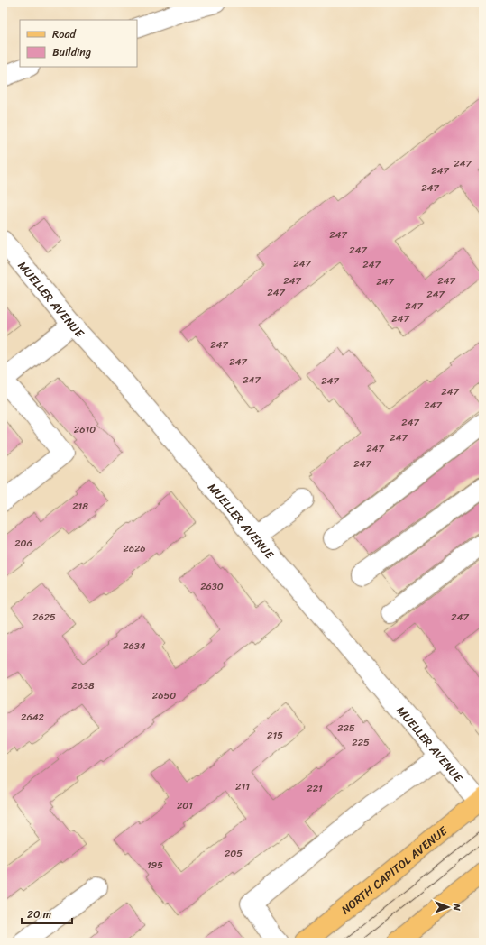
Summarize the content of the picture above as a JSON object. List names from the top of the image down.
{
  "streets": {
    "main road": ["NORTH CAPITOL AVENUE"],
    "street": ["MUELLER AVENUE"]
  },
  "crossings": [
    ["MUELLER AVENUE", "NORTH CAPITOL AVENUE"]
  ],
  "house_numbers": [
    "247",
    "247",
    "247",
    "247",
    "247",
    "247",
    "247",
    "247",
    "247",
    "247",
    "247",
    "247",
    "247",
    "247",
    "247",
    "247",
    "247",
    "247",
    "247",
    "247",
    "247",
    "2610",
    "247",
    "247",
    "247",
    "218",
    "206",
    "2626",
    "2630",
    "2625",
    "247",
    "2634",
    "2638",
    "2650",
    "2642",
    "225",
    "215",
    "225",
    "211",
    "221",
    "201",
    "205",
    "195"
  ],
  "legend": ["Road", "Building"],
  "scale_bar": "20 m",
  "north": "right"
}
